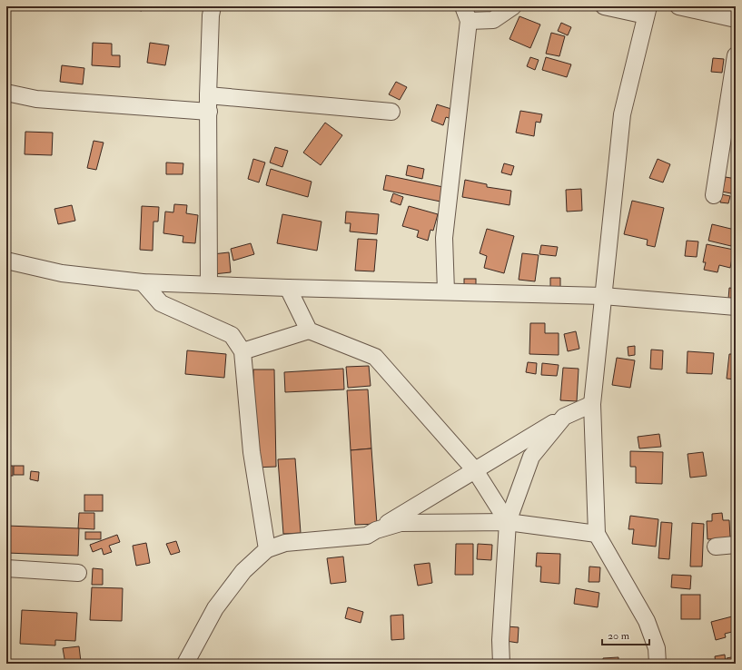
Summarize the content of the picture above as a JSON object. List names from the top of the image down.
{
  "scale_bar": "20 m"
}
